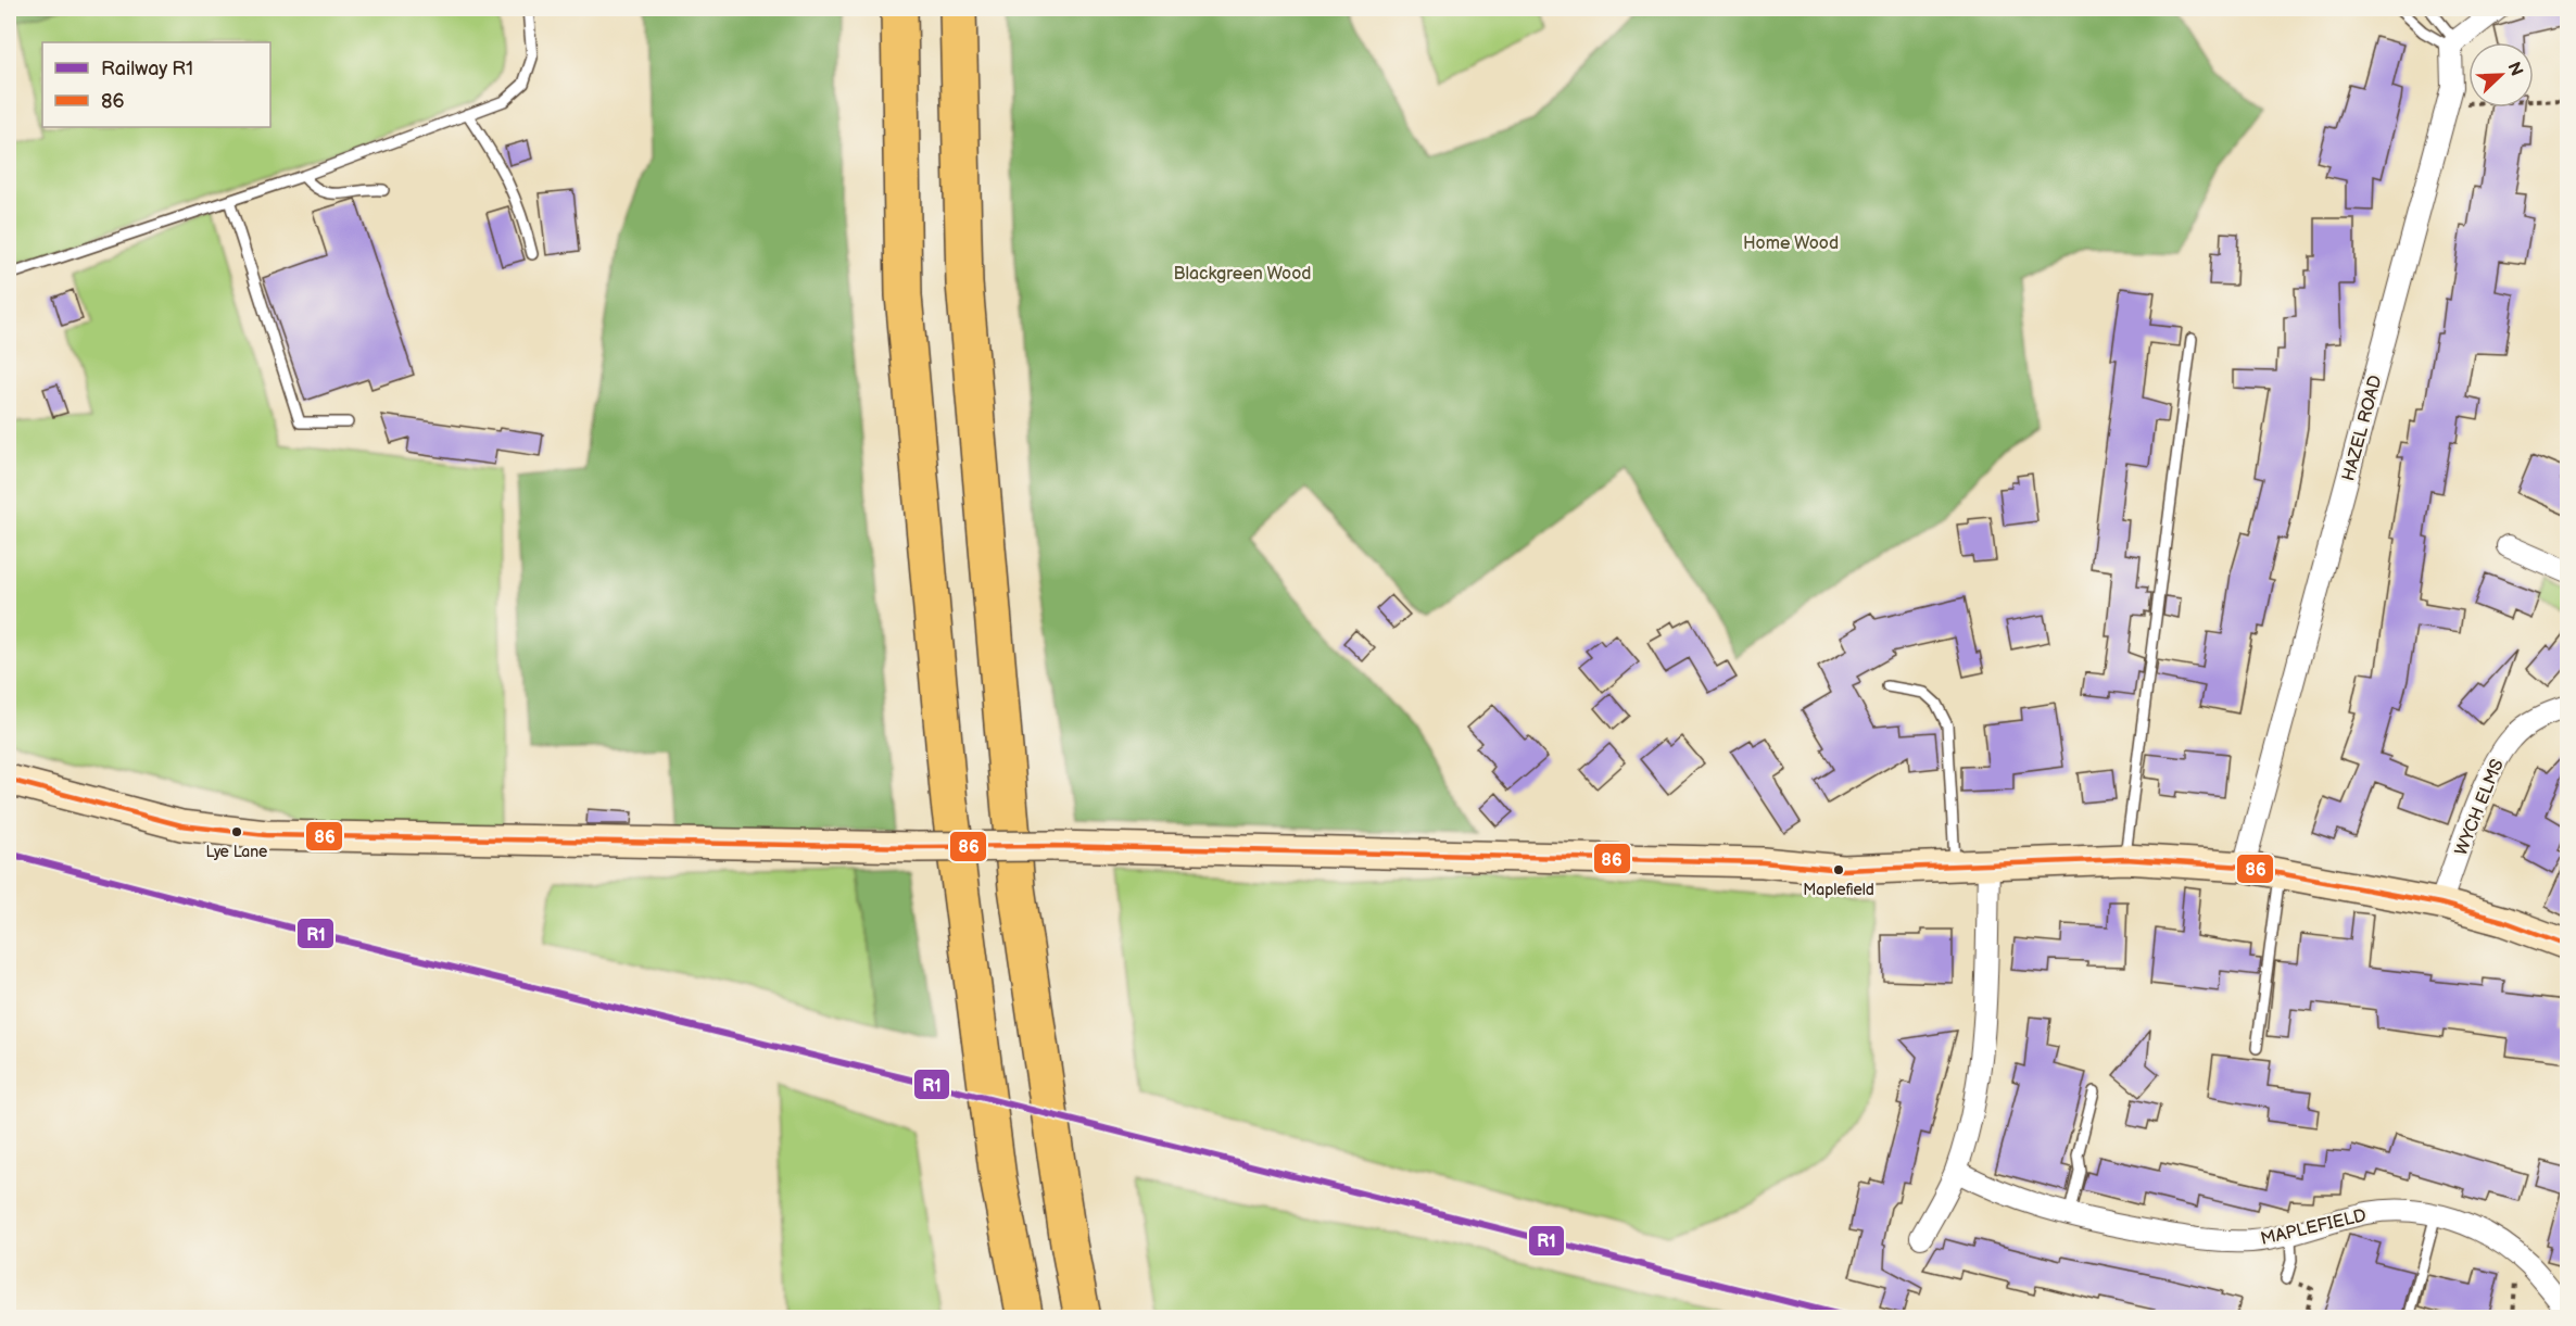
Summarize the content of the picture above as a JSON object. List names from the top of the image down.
{
  "streets": {
    "street": ["HAZEL ROAD", "WYCH ELMS", "MAPLEFIELD"]
  },
  "parks": ["Home Wood", "Blackgreen Wood"],
  "places": ["Lye Lane", "Maplefield"],
  "lines": ["transit line 86", "rail line R1"],
  "legend": ["Railway R1", "86"],
  "north": "top right"
}
